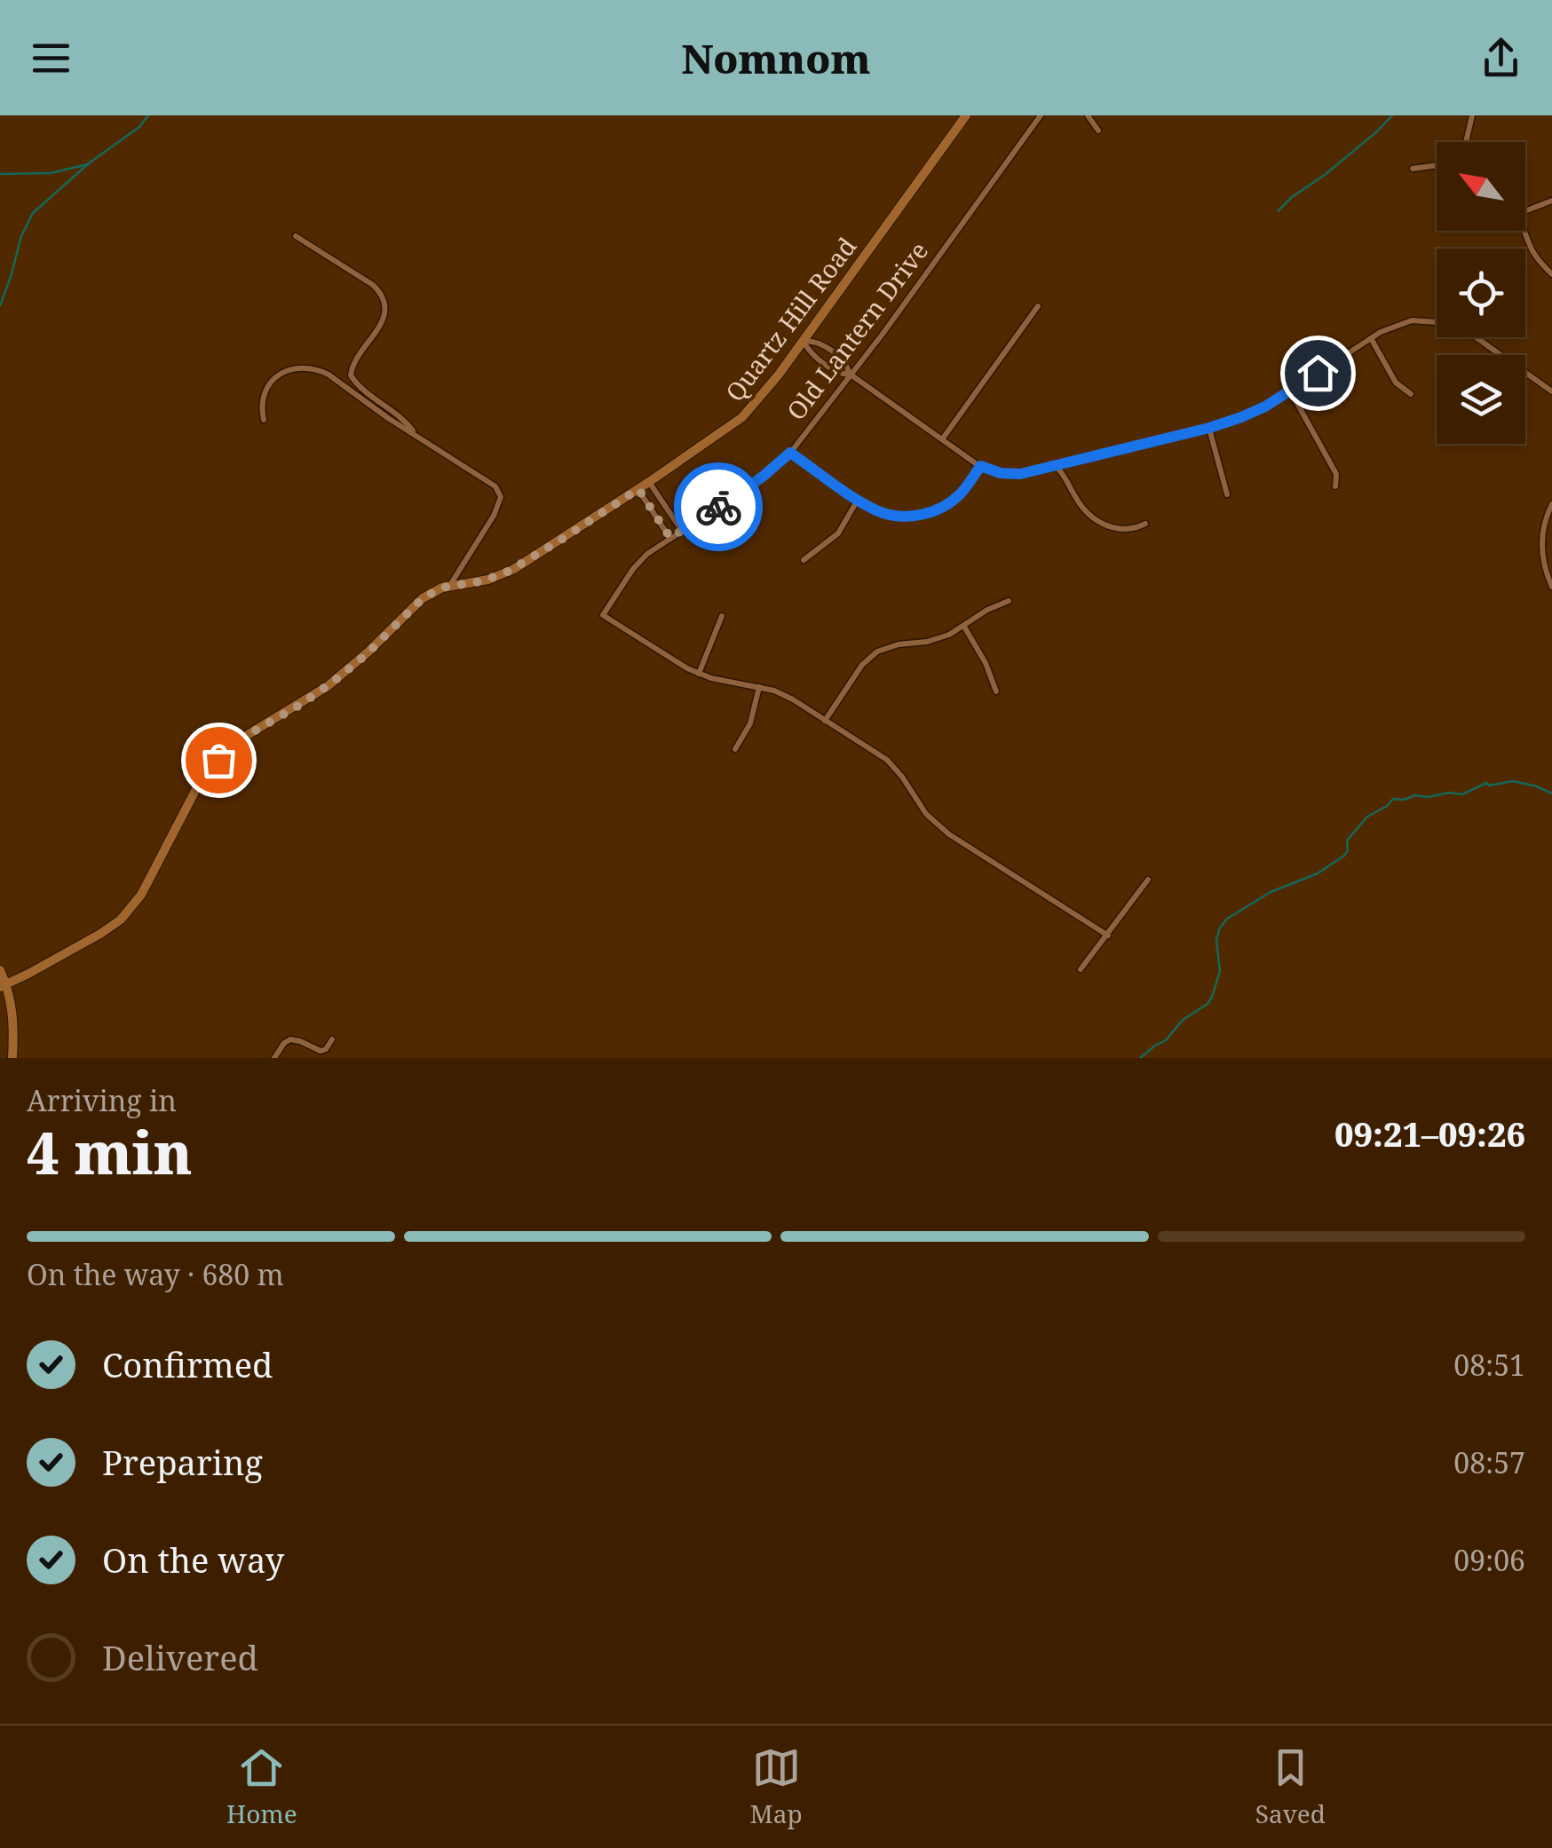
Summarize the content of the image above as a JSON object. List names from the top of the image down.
{
  "streets": {
    "street": ["Quartz Hill Road", "Old Lantern Drive"]
  },
  "north": "top left",
  "page": {
    "header": "Nomnom",
    "heading": ["4 min", "Arriving in", "09:21–09:26"],
    "bar": "On the way · 680 m",
    "list": [
      ["Confirmed", "08:51"],
      ["Preparing", "08:57"],
      ["On the way", "09:06"],
      "Delivered"
    ],
    "tabs": ["Home", "Map", "Saved"]
  }
}
